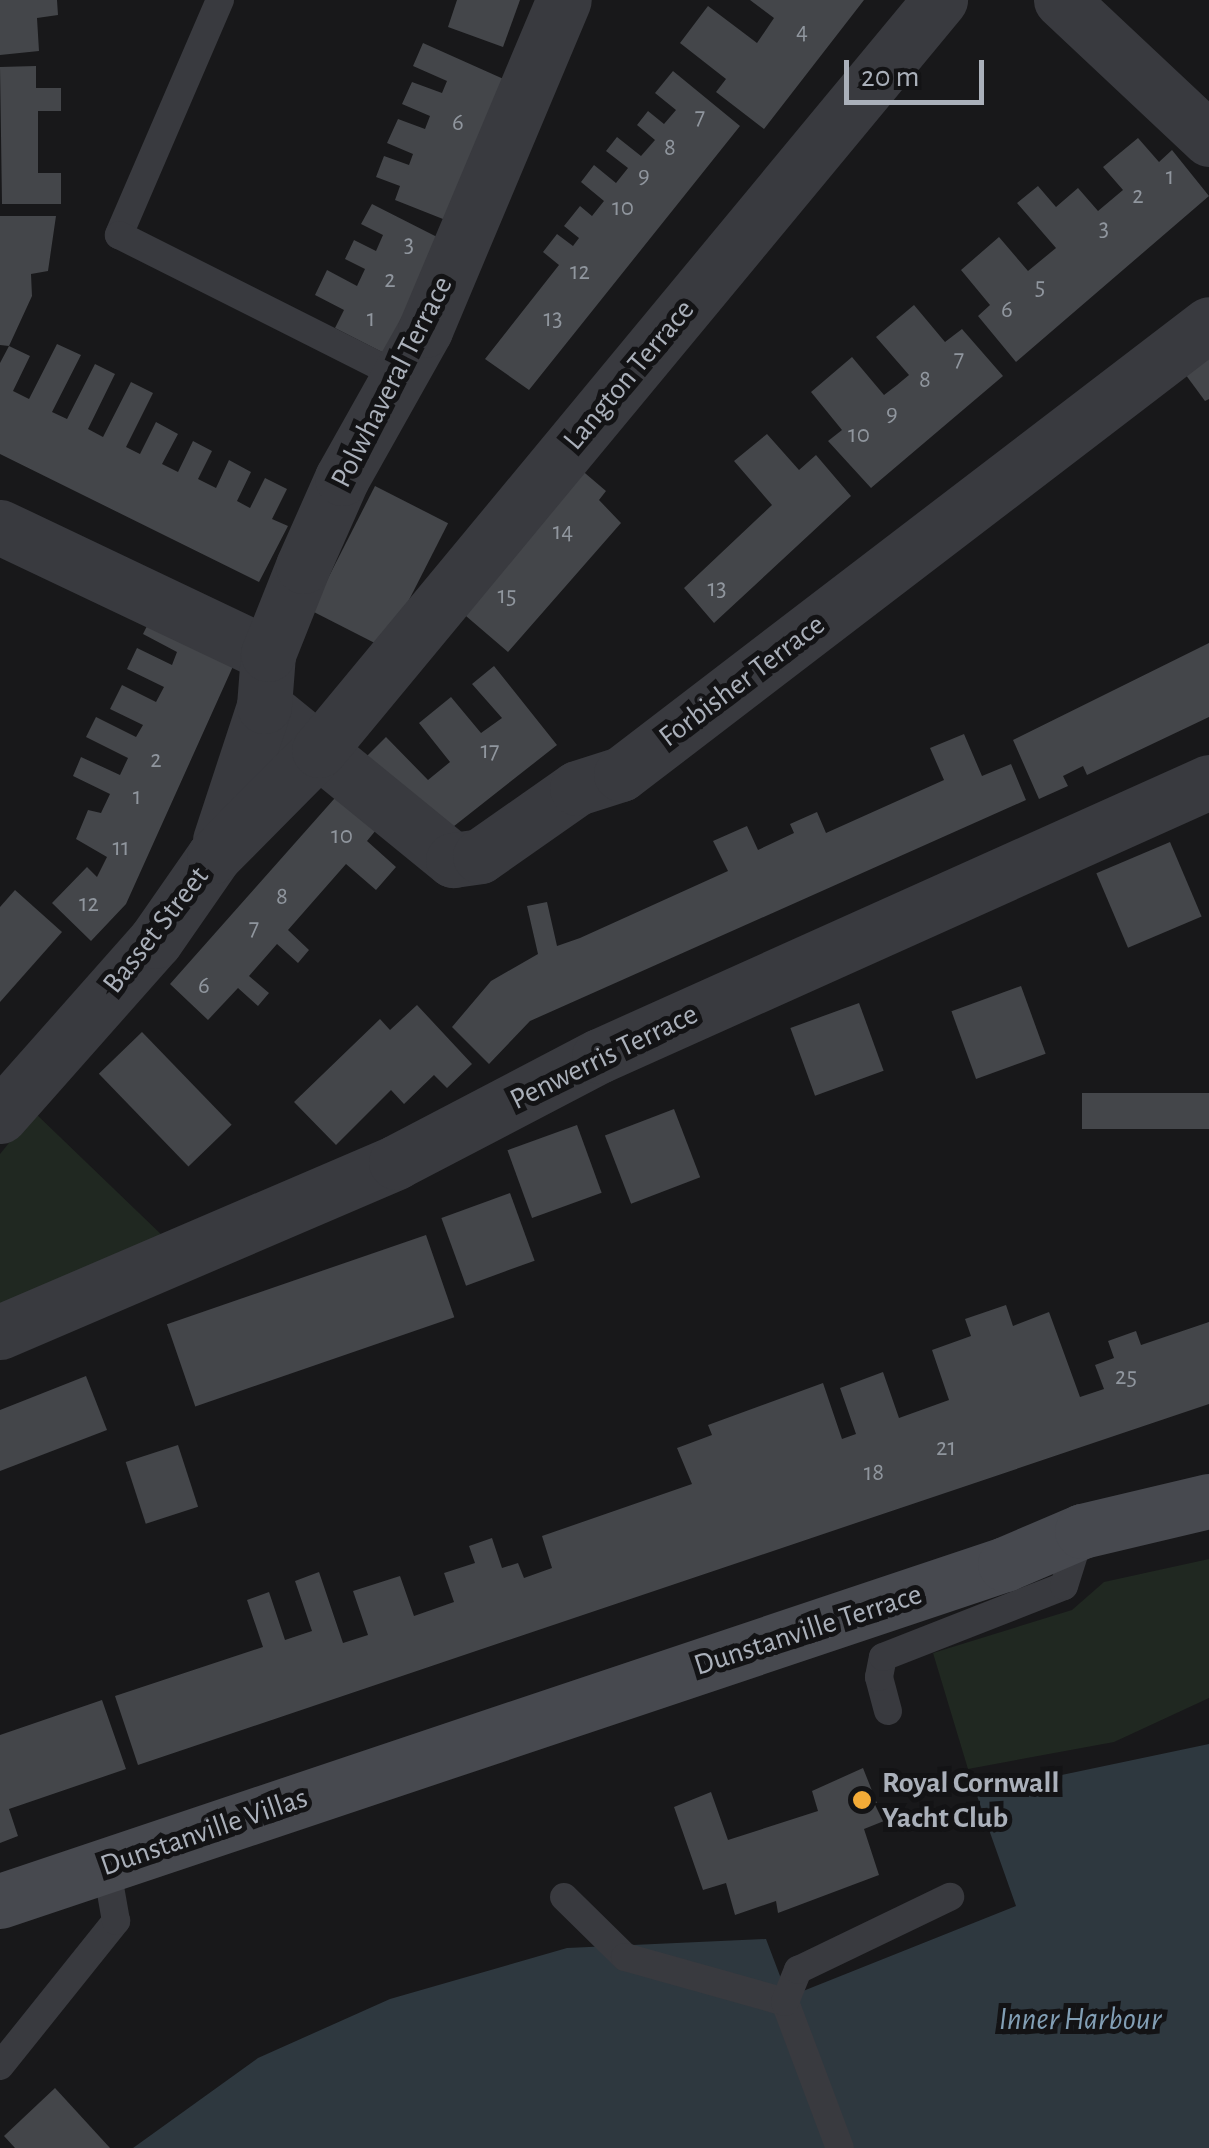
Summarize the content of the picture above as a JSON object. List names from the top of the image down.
{
  "streets": {
    "street": [
      "Langton Terrace",
      "Polwhaveral Terrace",
      "Forbisher Terrace",
      "Basset Street",
      "Penwerris Terrace",
      "Dunstanville Terrace",
      "Dunstanville Villas"
    ]
  },
  "crossings": [
    ["Langton Terrace", "Forbisher Terrace"],
    ["Langton Terrace", "Basset Street"],
    ["Polwhaveral Terrace", "Forbisher Terrace"],
    ["Polwhaveral Terrace", "Basset Street"],
    ["Forbisher Terrace", "Basset Street"],
    ["Dunstanville Terrace", "Dunstanville Villas"]
  ],
  "water": ["Inner Harbour"],
  "places": ["Royal Cornwall Yacht Club"],
  "house_numbers": [
    "4",
    "7",
    "6",
    "8",
    "9",
    "1",
    "2",
    "10",
    "3",
    "3",
    "12",
    "2",
    "5",
    "6",
    "1",
    "13",
    "7",
    "8",
    "9",
    "10",
    "14",
    "13",
    "15",
    "17",
    "2",
    "1",
    "10",
    "11",
    "8",
    "12",
    "7",
    "6",
    "25",
    "21",
    "18"
  ],
  "scale_bar": "20 m"
}
